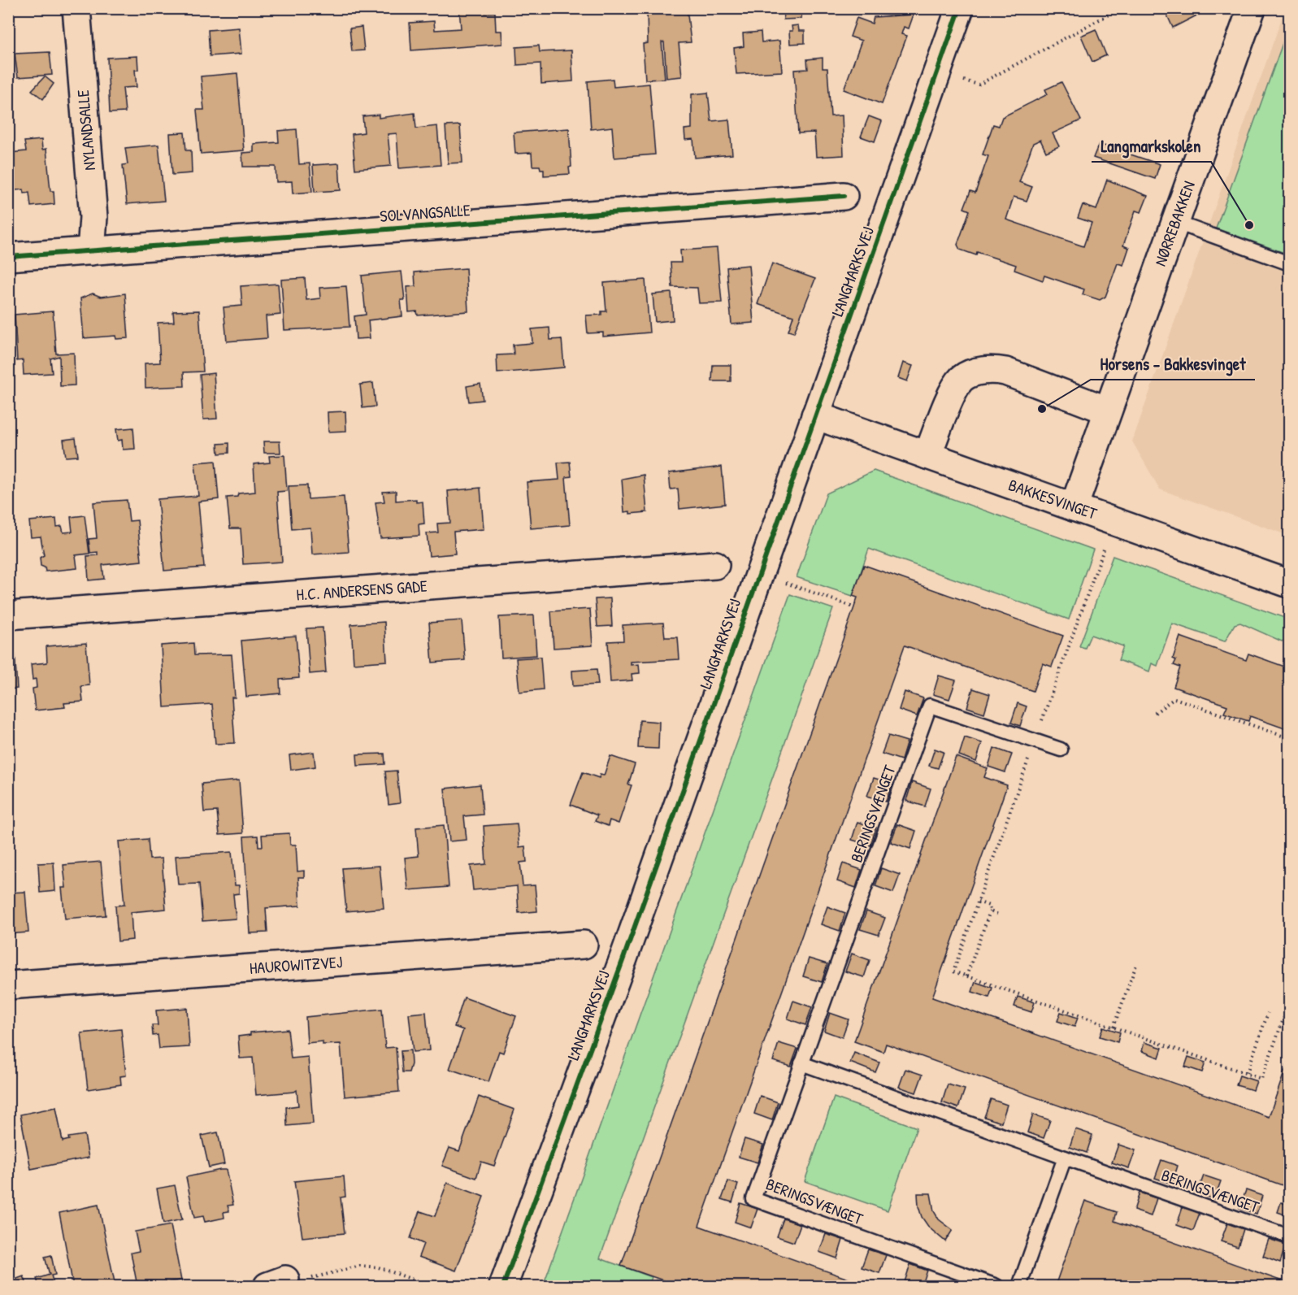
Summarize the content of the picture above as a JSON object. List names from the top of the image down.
{
  "streets": {
    "street": [
      "NYLANDSALLE",
      "SOLVANGSALLE",
      "NØRREBAKKEN",
      "LANGMARKSVEJ",
      "BAKKESVINGET",
      "H.C. ANDERSENS GADE",
      "HAUROWITZVEJ"
    ],
    "lane": ["BERINGSVÆNGET"]
  },
  "crossings": [
    ["NYLANDSALLE", "SOLVANGSALLE"],
    ["NØRREBAKKEN", "BAKKESVINGET"],
    ["LANGMARKSVEJ", "BAKKESVINGET"]
  ],
  "places": ["Langmarkskolen", "Horsens - Bakkesvinget"]
}
